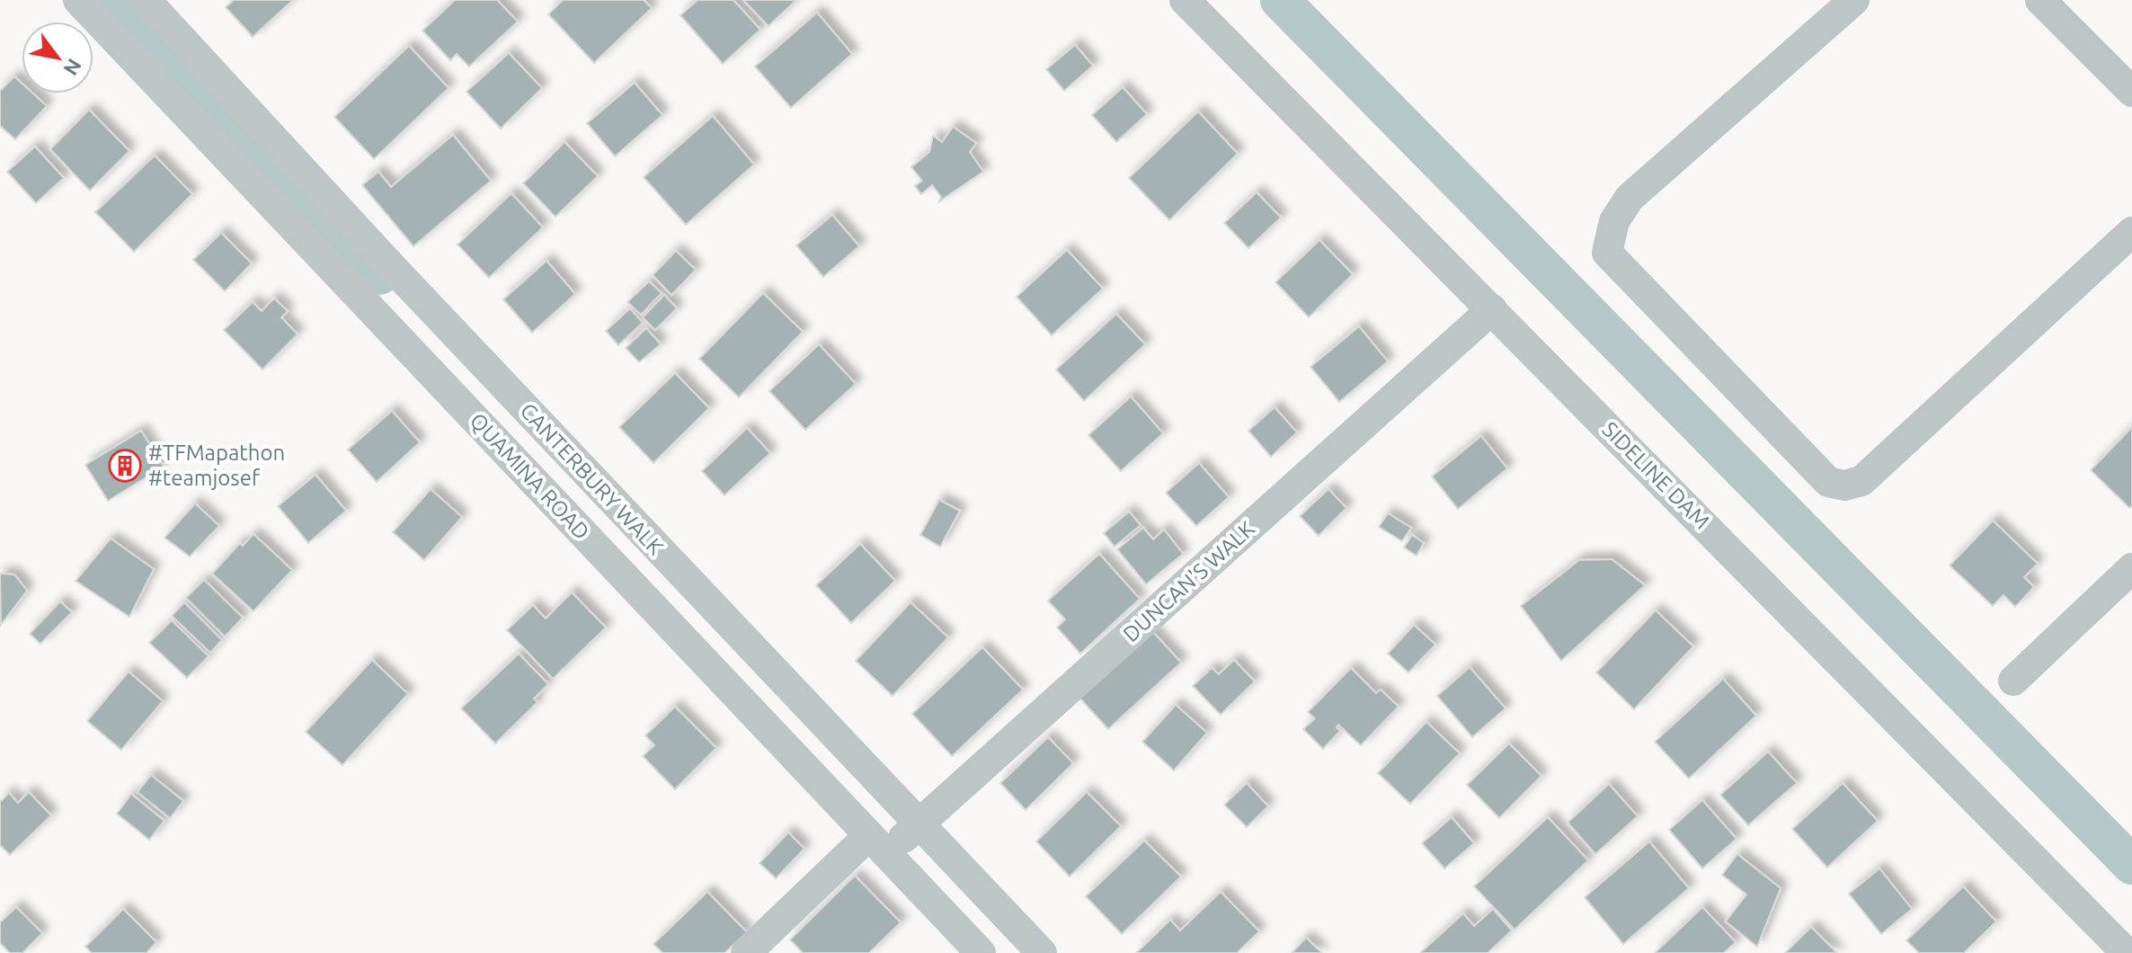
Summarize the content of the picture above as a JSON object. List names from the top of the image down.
{
  "streets": {
    "street": [
      "SIDELINE DAM",
      "QUAMINA ROAD",
      "CANTERBURY WALK",
      "DUNCAN'S WALK"
    ]
  },
  "crossings": [
    ["SIDELINE DAM", "DUNCAN'S WALK"],
    ["QUAMINA ROAD", "CANTERBURY WALK"],
    ["QUAMINA ROAD", "DUNCAN'S WALK"],
    ["CANTERBURY WALK", "DUNCAN'S WALK"]
  ],
  "places": {
    "building": ["#TFMapathon #teamjosef"]
  },
  "north": "bottom right"
}
